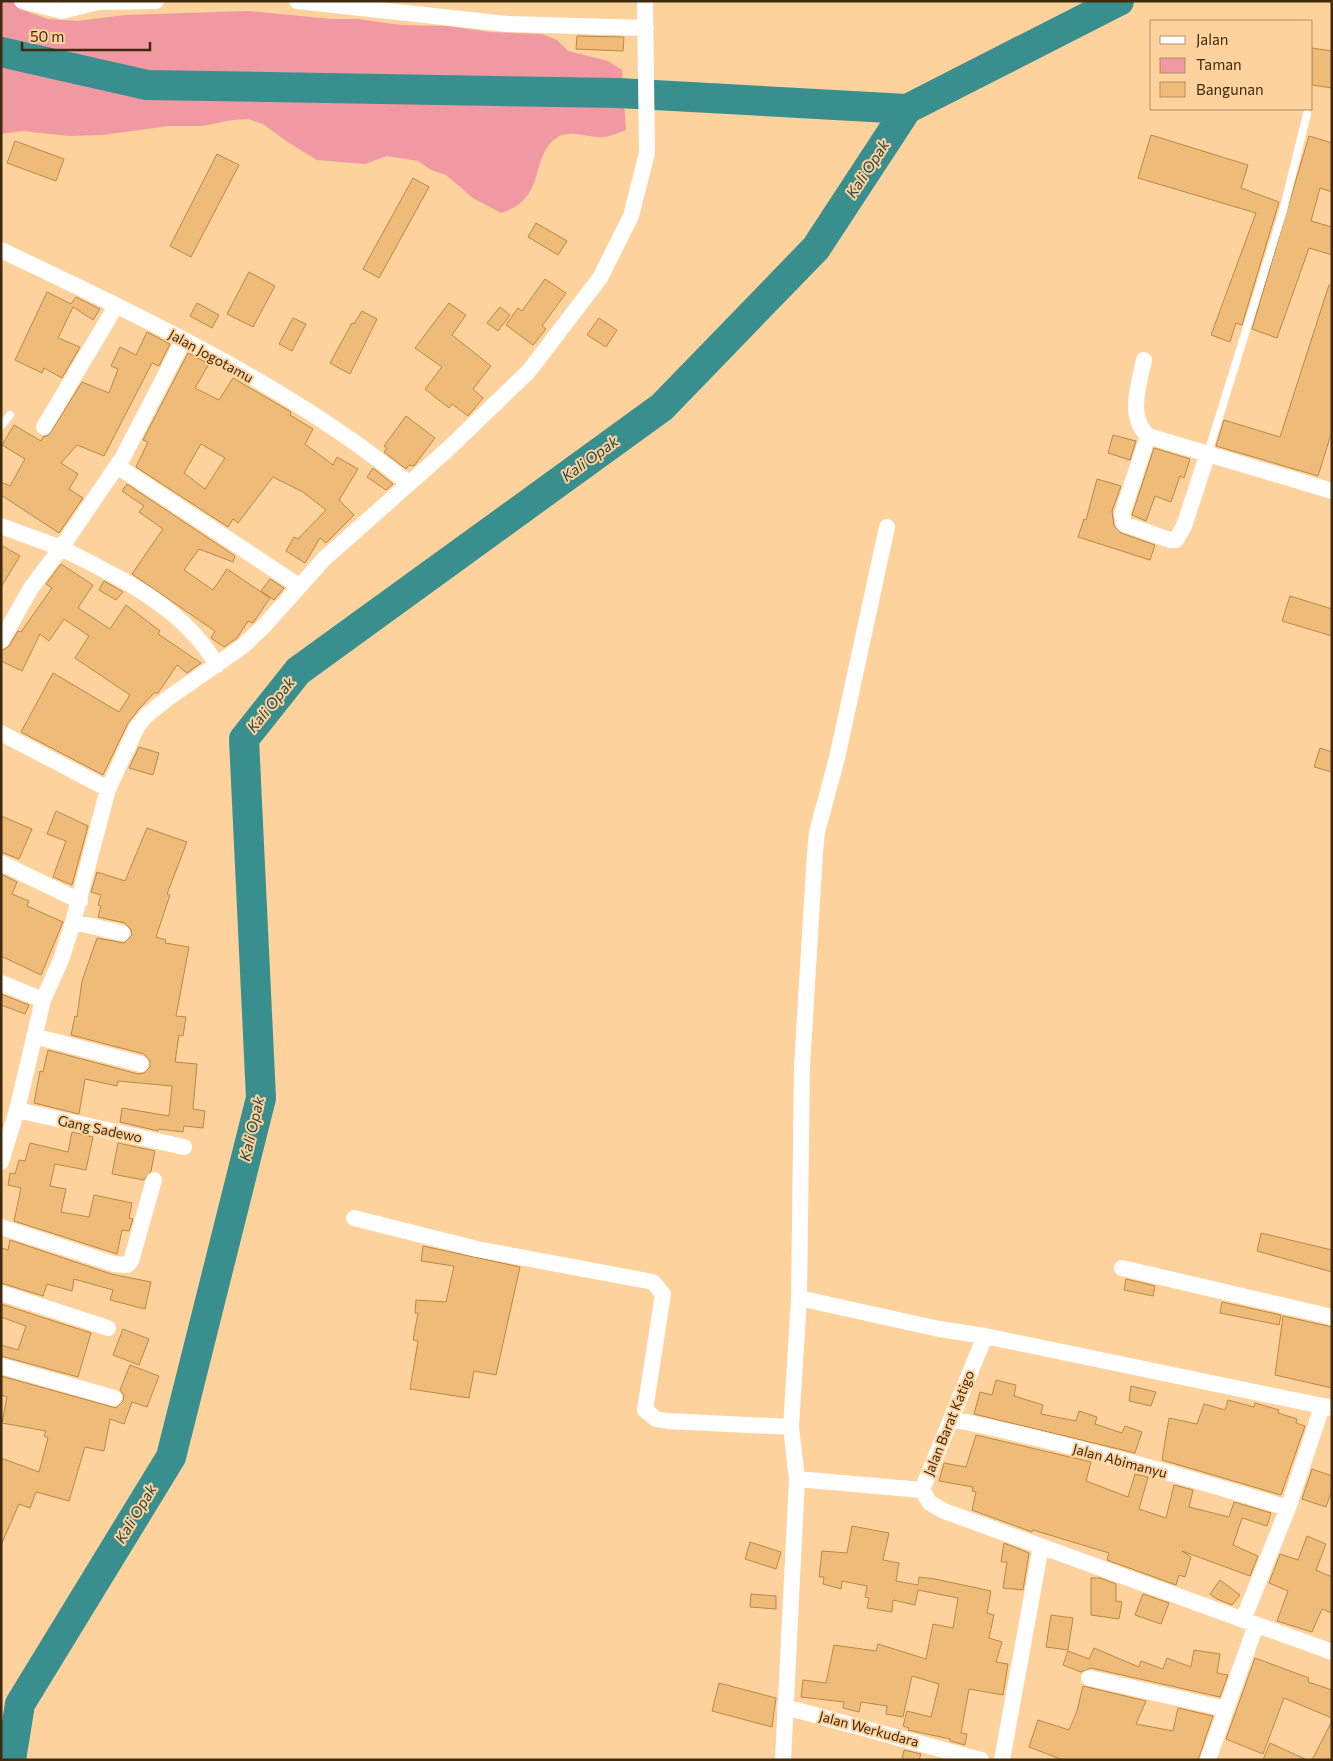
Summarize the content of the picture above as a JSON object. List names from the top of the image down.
{
  "streets": {
    "street": [
      "Jalan Jogotamu",
      "Gang Sadewo",
      "Jalan Barat Katigo",
      "Jalan Abimanyu",
      "Jalan Werkudara"
    ]
  },
  "crossings": [
    ["Jalan Barat Katigo", "Jalan Abimanyu"]
  ],
  "water": ["Kali Opak"],
  "legend": ["Jalan", "Taman", "Bangunan"],
  "scale_bar": "50 m"
}
